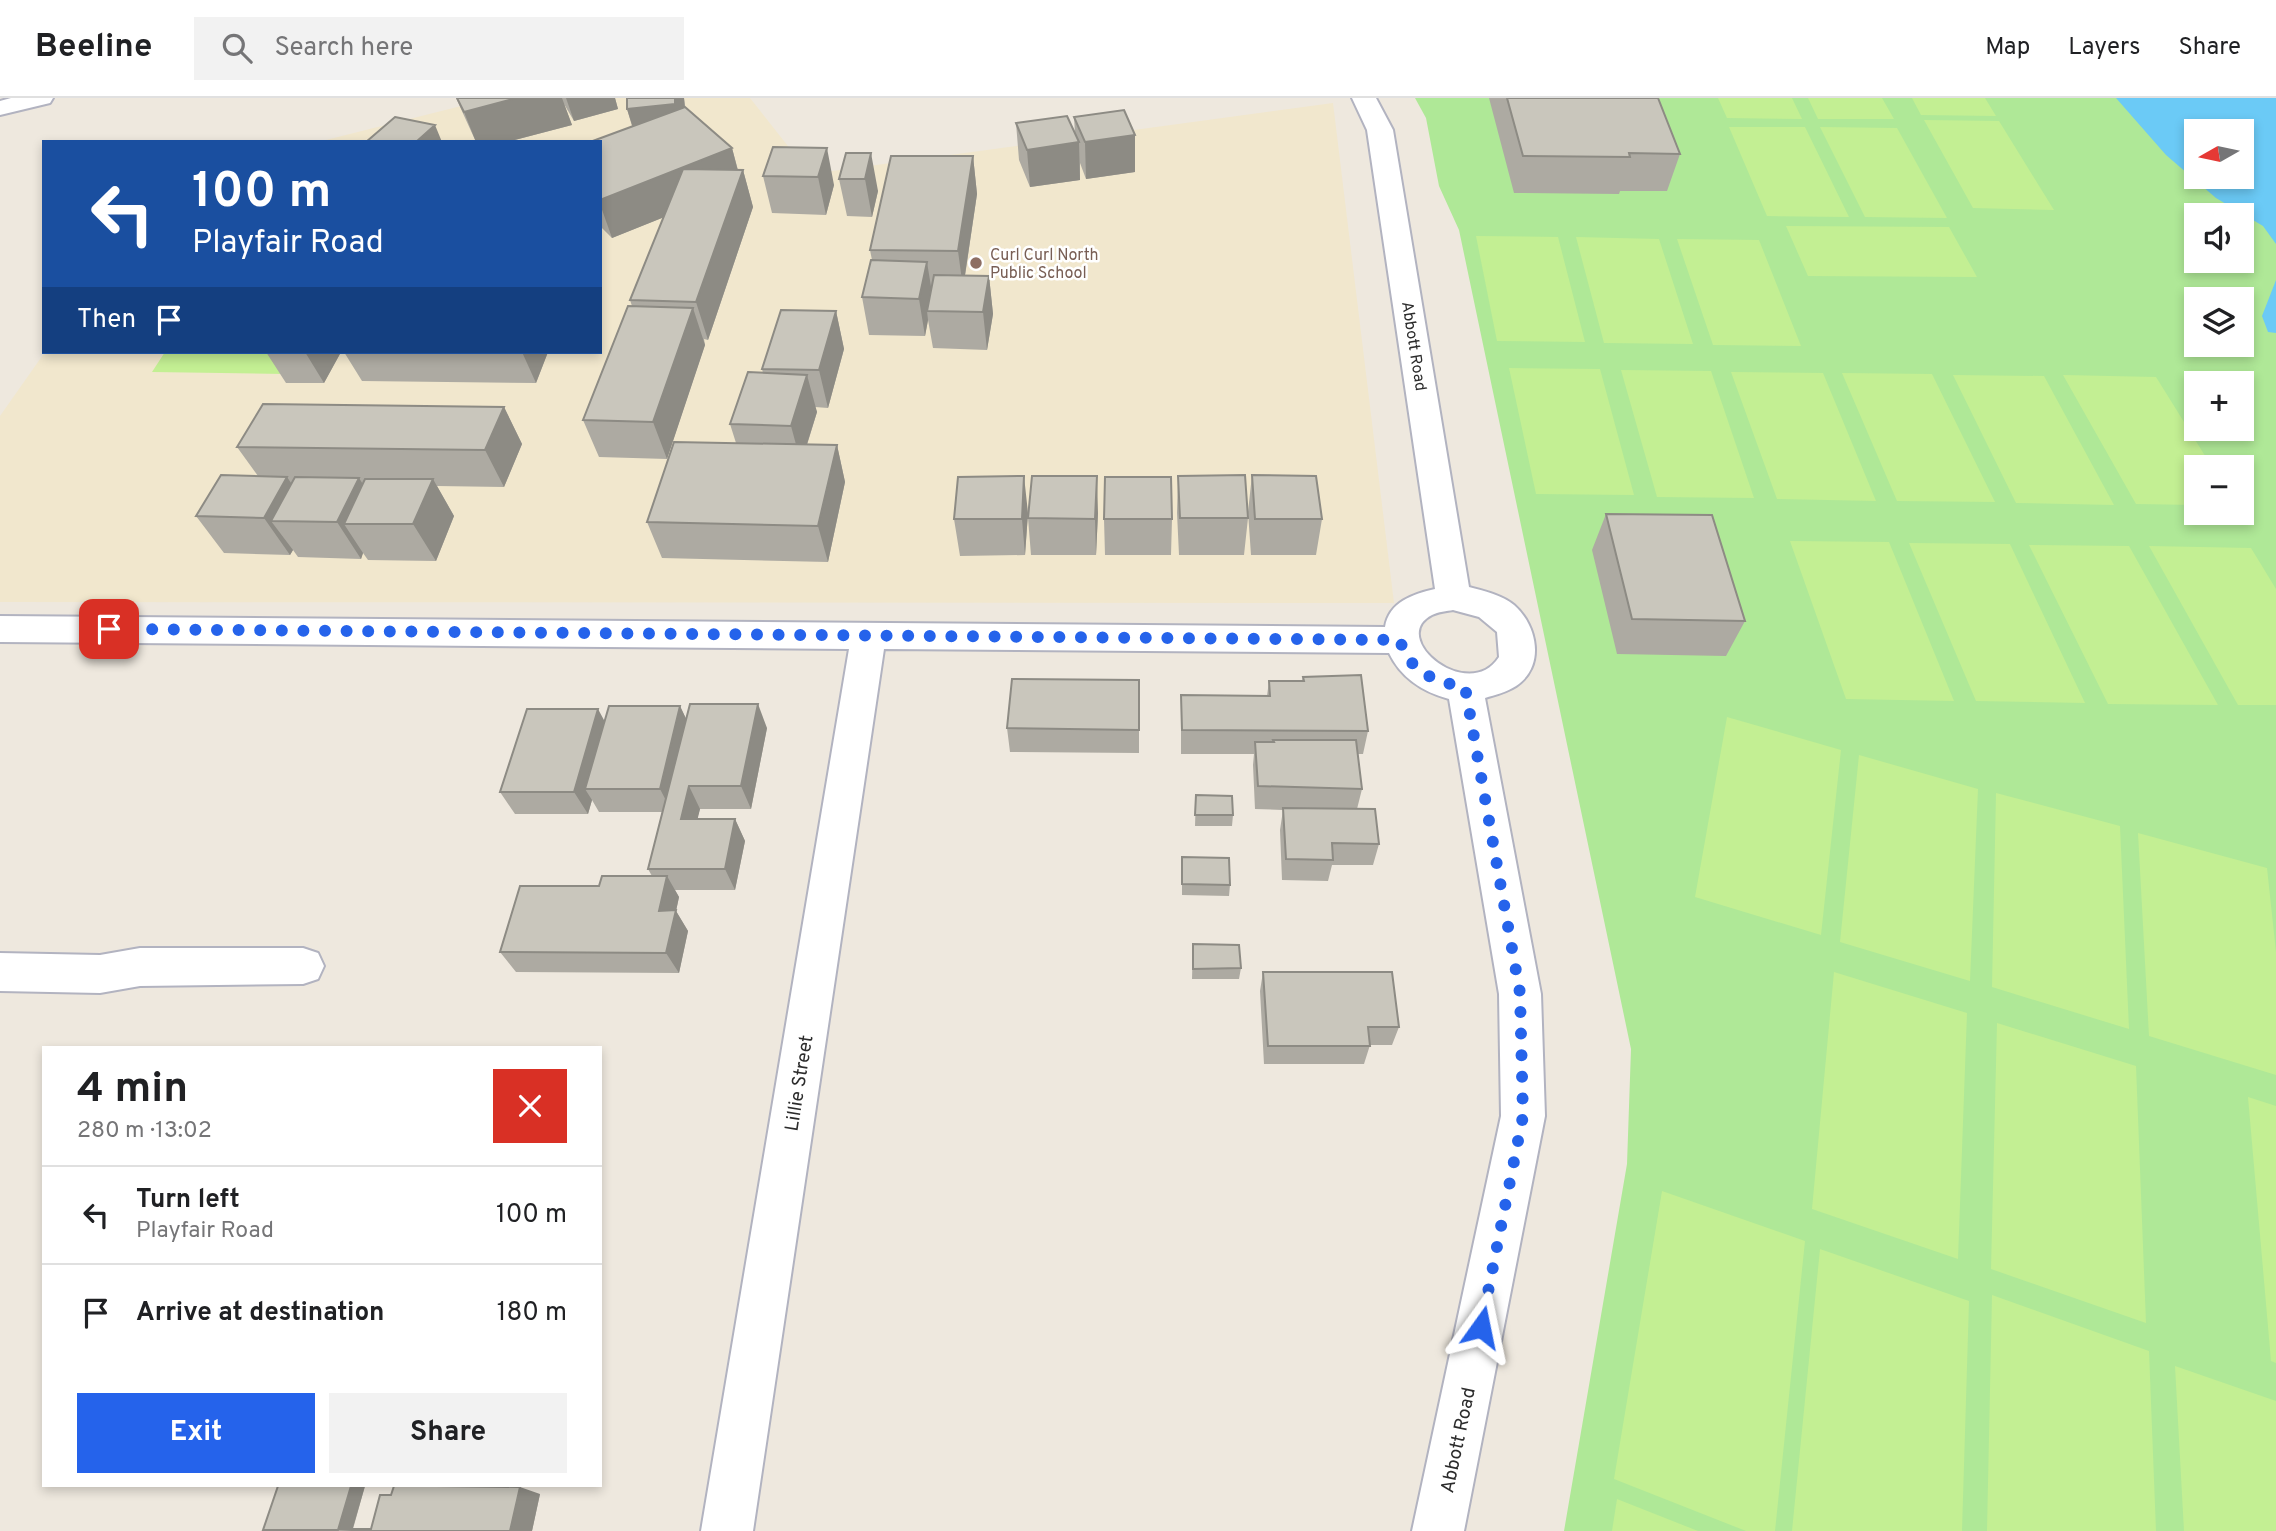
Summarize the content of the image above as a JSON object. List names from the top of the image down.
{
  "streets": {
    "street": ["Abbott Road", "Lillie Street"]
  },
  "places": ["Curl Curl North Public School"],
  "north": "left",
  "page": {
    "header": "Beeline",
    "search": "Search here",
    "nav": ["Map", "Layers", "Share"],
    "map_buttons": ["+", "−"],
    "turn": ["100 m", "Playfair Road"],
    "then": "Then",
    "heading": ["4 min", "280 m · 13:02"],
    "list": [
      {
        "name": "Turn left",
        "note": "Playfair Road",
        "value": "100 m"
      },
      {
        "name": "Arrive at destination",
        "value": "180 m"
      }
    ],
    "buttons": ["Exit", "Share"]
  }
}
